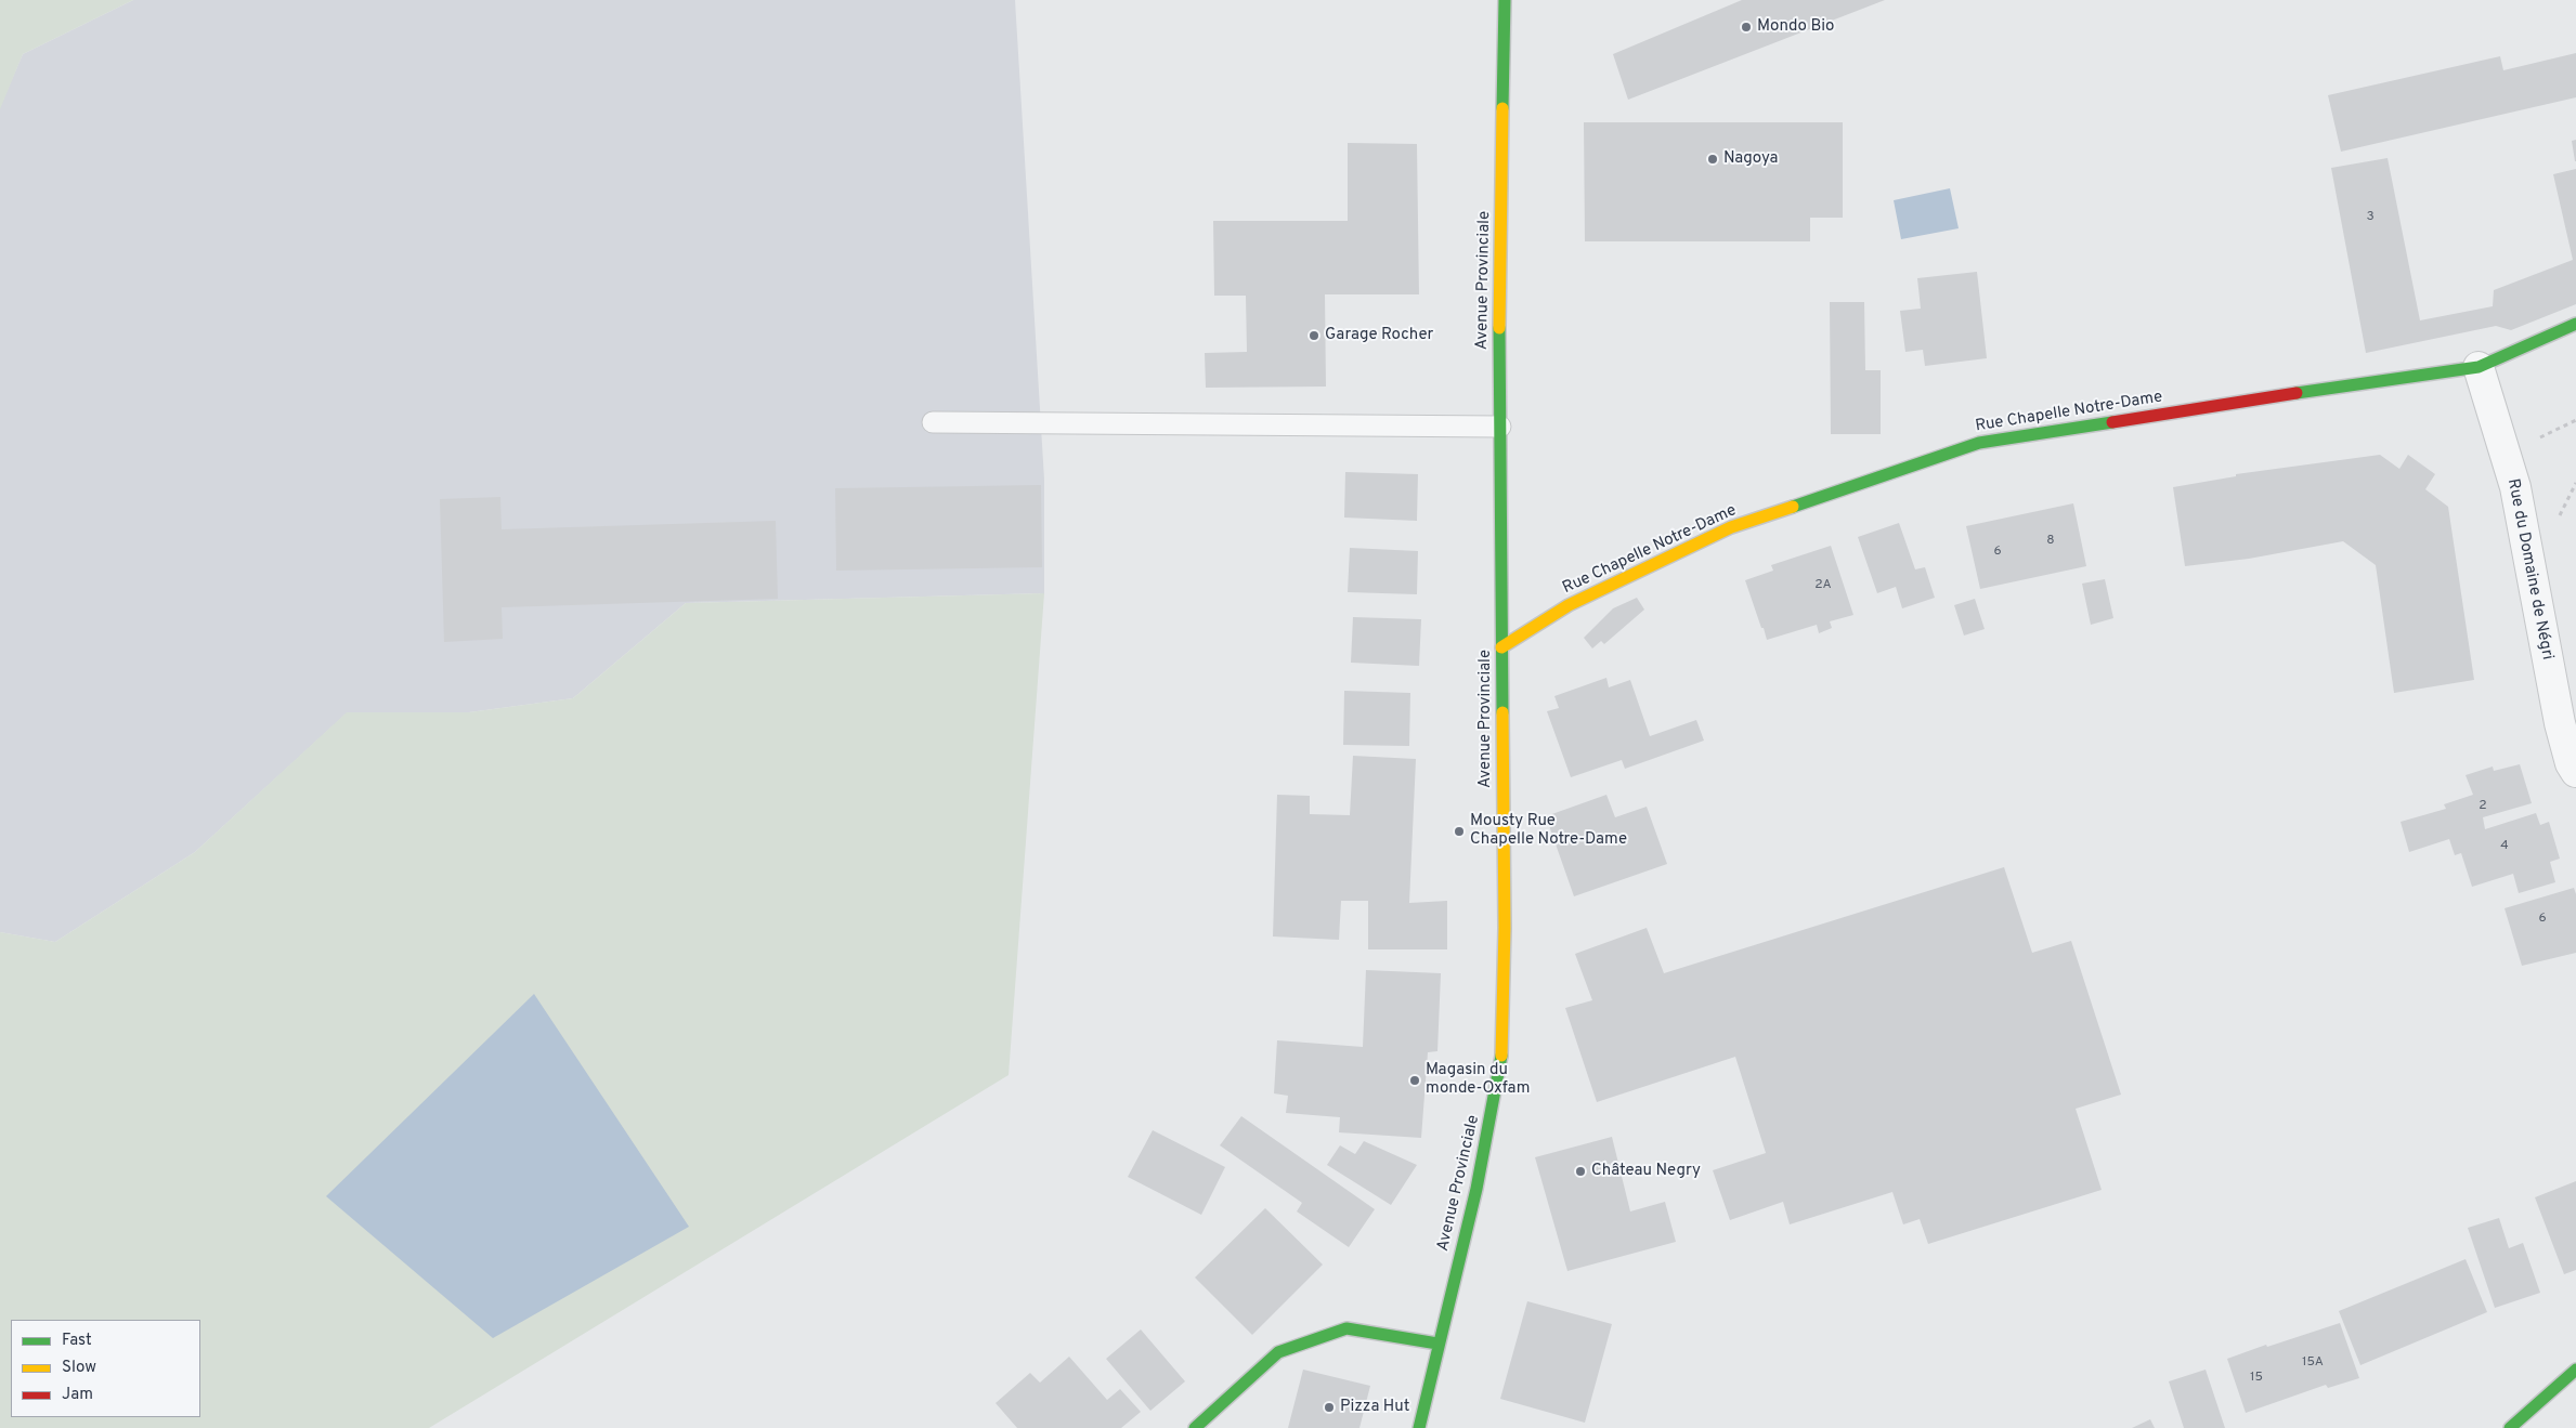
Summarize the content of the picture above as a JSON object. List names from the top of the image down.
{
  "streets": {
    "street": ["Avenue Provinciale", "Rue Chapelle Notre-Dame", "Rue du Domaine de Négri"]
  },
  "crossings": [
    ["Avenue Provinciale", "Rue Chapelle Notre-Dame"],
    ["Rue Chapelle Notre-Dame", "Rue du Domaine de Négri"]
  ],
  "places": [
    "Mondo Bio",
    "Nagoya",
    "Garage Rocher",
    "Mousty Rue Chapelle Notre-Dame",
    "Magasin du monde-Oxfam",
    "Château Negry",
    "Pizza Hut"
  ],
  "house_numbers": [
    "3",
    "8",
    "6",
    "2A",
    "2",
    "4",
    "6",
    "15A",
    "15"
  ],
  "legend": ["Fast", "Slow", "Jam"]
}
